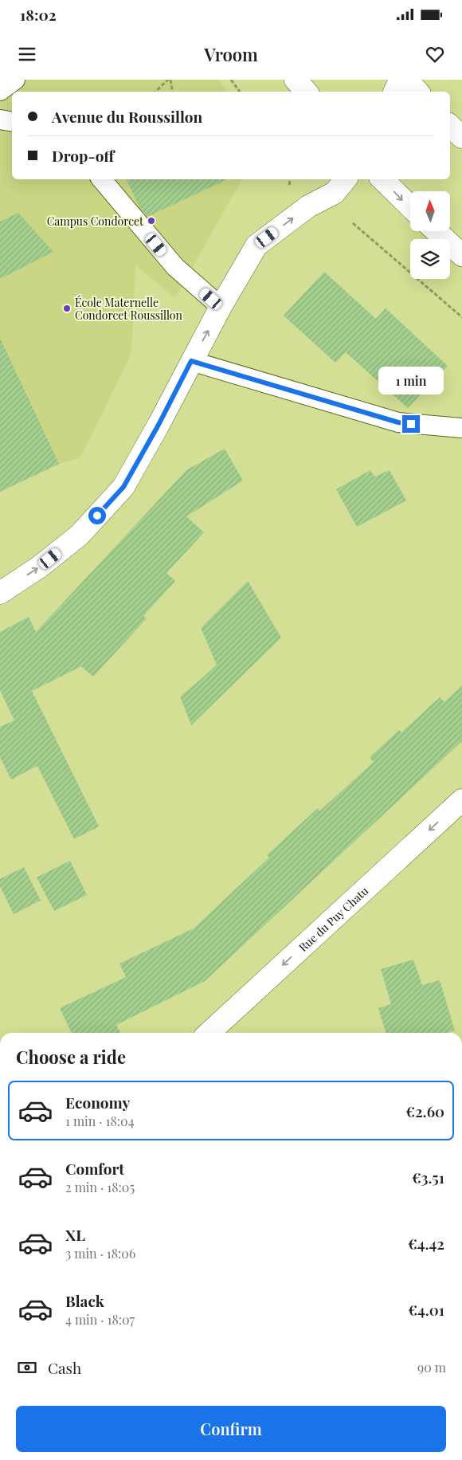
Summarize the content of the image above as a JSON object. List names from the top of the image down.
{
  "streets": {
    "street": ["Rue du Puy Chatu"]
  },
  "one_way": ["Rue du Puy Chatu"],
  "places": ["Campus Condorcet", "École Maternelle Condorcet Roussillon"],
  "north": "top",
  "page": {
    "status": "18:02",
    "header": "Vroom",
    "banner": ["Avenue du Roussillon", "Drop-off"],
    "bubble": "1 min",
    "heading": "Choose a ride",
    "list": [
      {
        "name": "Economy",
        "note": "1 min · 18:04",
        "value": "€2.60"
      },
      {
        "name": "Comfort",
        "note": "2 min · 18:05",
        "value": "€3.51"
      },
      {
        "name": "XL",
        "note": "3 min · 18:06",
        "value": "€4.42"
      },
      {
        "name": "Black",
        "note": "4 min · 18:07",
        "value": "€4.01"
      }
    ],
    "pay": ["Cash", "90 m"],
    "buttons": "Confirm"
  }
}
